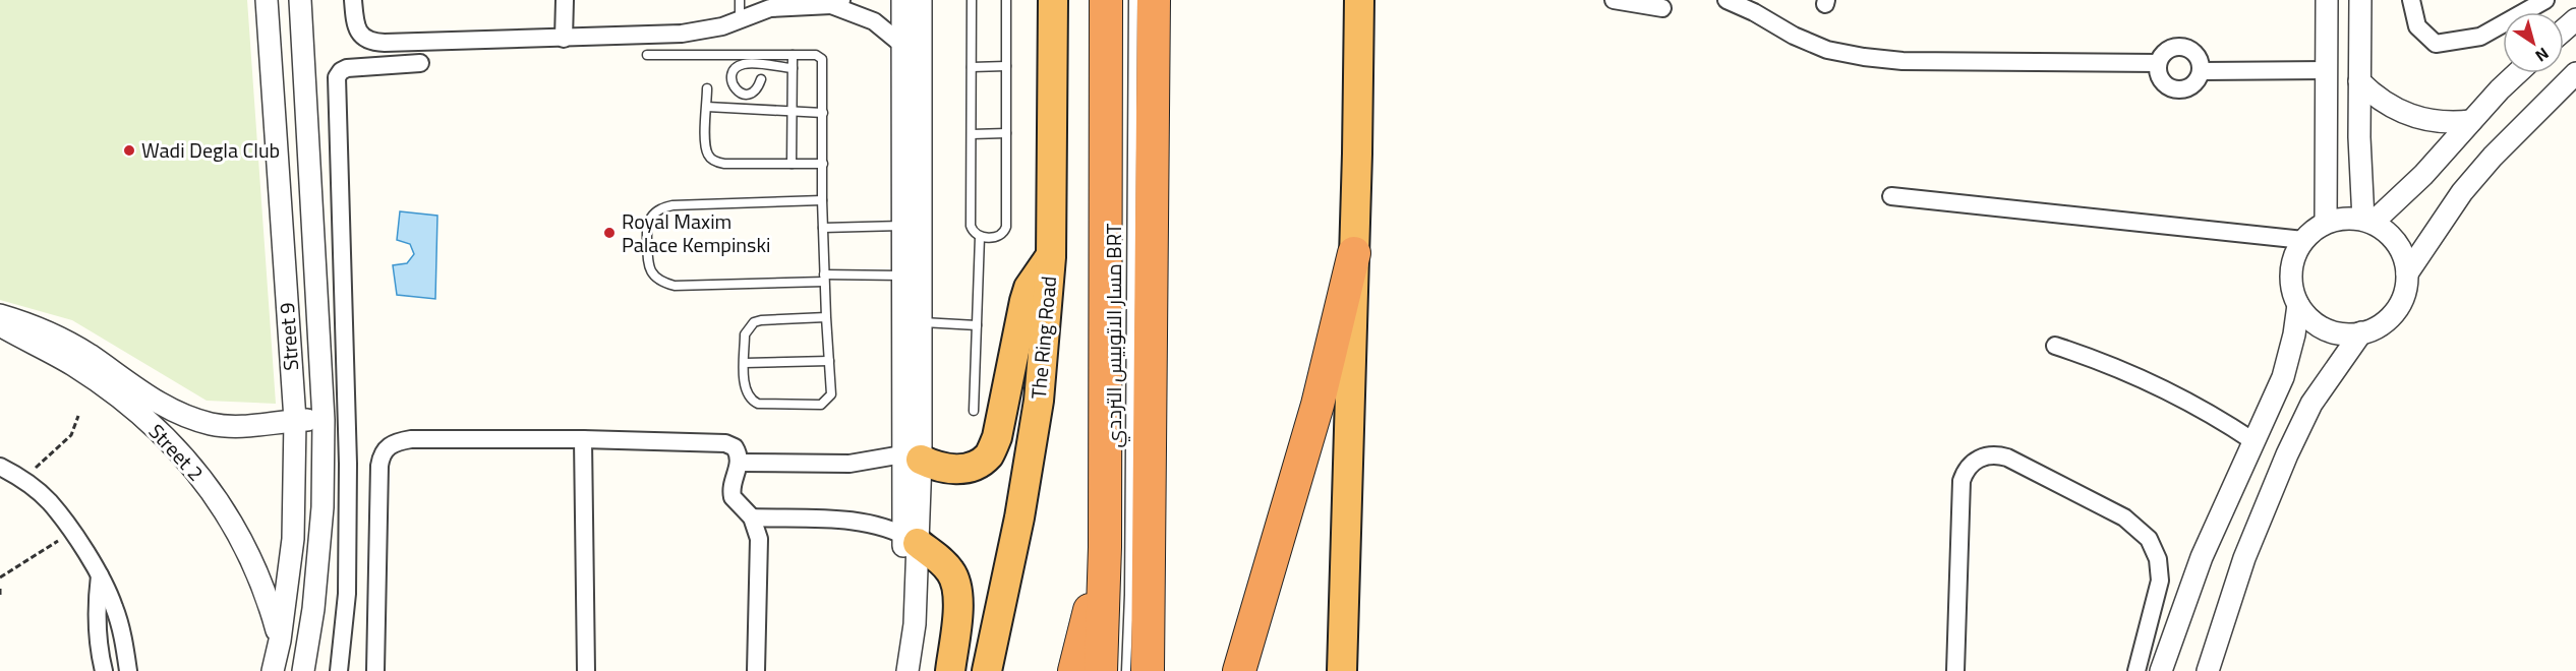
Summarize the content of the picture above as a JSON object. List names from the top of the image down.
{
  "streets": {
    "highway": ["The Ring Road"],
    "street": ["Street 9", "Street 2"],
    "lane": ["مسار الاتوبيس الترددي BRT"]
  },
  "crossings": [
    ["Street 9", "Street 2"]
  ],
  "places": ["Wadi Degla Club", "Royal Maxim Palace Kempinski"],
  "north": "bottom right"
}
